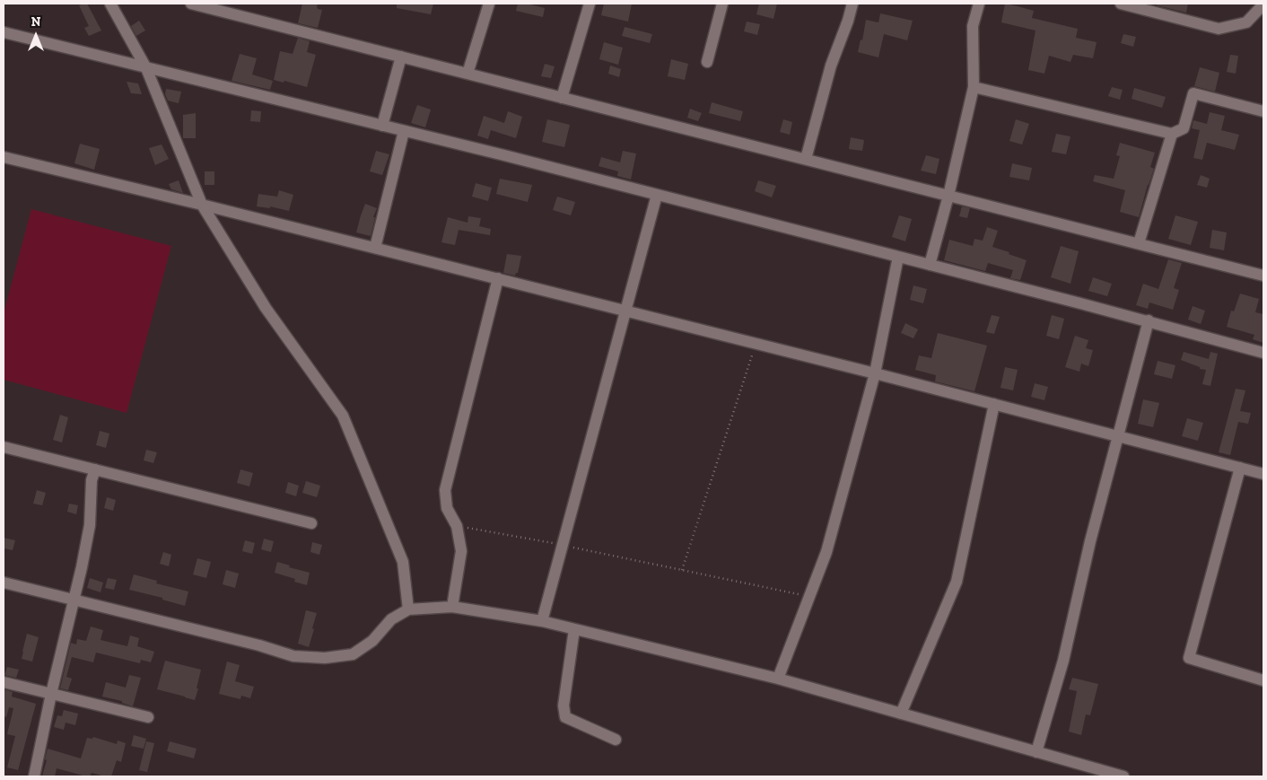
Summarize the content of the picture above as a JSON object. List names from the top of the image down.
{
  "north": "top"
}
